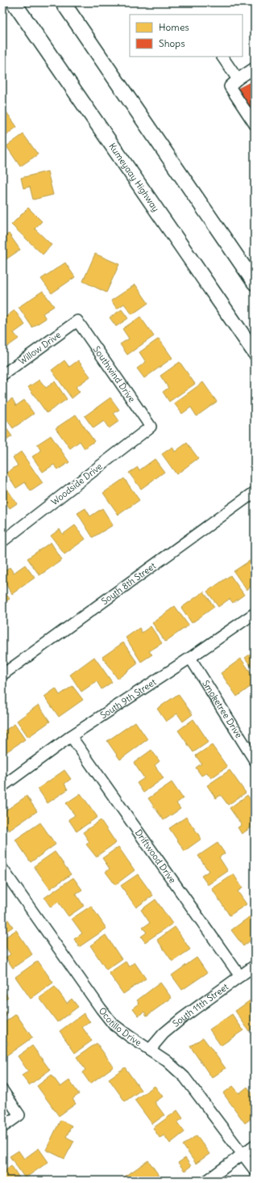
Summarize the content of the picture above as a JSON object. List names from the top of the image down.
{
  "streets": {
    "highway": ["Kumeyaay Highway"],
    "street": [
      "Willow Drive",
      "Southwind Drive",
      "Woodside Drive",
      "South 8th Street",
      "South 9th Street",
      "Smoketree Drive",
      "Driftwood Drive",
      "South 11th Street",
      "Ocotillo Drive"
    ]
  },
  "crossings": [
    ["Willow Drive", "Southwind Drive"],
    ["Southwind Drive", "Woodside Drive"],
    ["South 9th Street", "Smoketree Drive"],
    ["South 9th Street", "Driftwood Drive"],
    ["Driftwood Drive", "South 11th Street"],
    ["South 11th Street", "Ocotillo Drive"]
  ],
  "legend": ["Homes", "Shops"]
}
